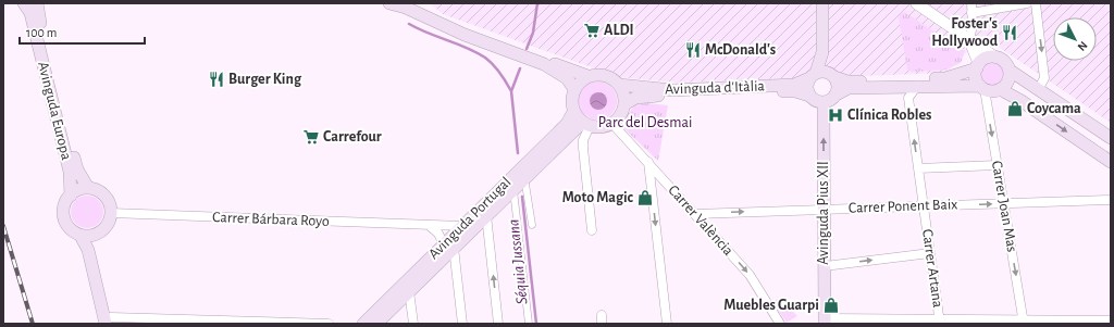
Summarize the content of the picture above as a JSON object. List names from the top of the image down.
{
  "streets": {
    "main road": [
      "Avinguda d'Itàlia",
      "Avinguda Europa",
      "Avinguda Pius XII",
      "Avinguda Portugal"
    ],
    "street": [
      "Carrer Ponent Baix",
      "Carrer Joan Mas",
      "Carrer Bárbara Royo",
      "Carrer València",
      "Carrer Artana"
    ]
  },
  "crossings": [
    ["Avinguda d'Itàlia", "Carrer Joan Mas"],
    ["Avinguda d'Itàlia", "Avinguda Pius XII"],
    ["Avinguda d'Itàlia", "Avinguda Portugal"],
    ["Avinguda d'Itàlia", "Carrer València"],
    ["Avinguda Europa", "Carrer Bárbara Royo"],
    ["Carrer Ponent Baix", "Carrer Joan Mas"],
    ["Carrer Ponent Baix", "Avinguda Pius XII"],
    ["Carrer Ponent Baix", "Carrer València"],
    ["Carrer Ponent Baix", "Carrer Artana"],
    ["Avinguda Portugal", "Carrer Bárbara Royo"],
    ["Avinguda Portugal", "Carrer València"]
  ],
  "one_way": ["Carrer Joan Mas", "Avinguda Pius XII", "Carrer València"],
  "water": ["Séquia Jussana"],
  "parks": ["Parc del Desmai"],
  "places": {
    "supermarket": ["ALDI", "Carrefour"],
    "restaurant": ["Foster's Hollywood", "McDonald's", "Burger King"],
    "shop": ["Coycama", "Moto Magic", "Muebles Guarpi"],
    "hospital": ["Clínica Robles"]
  },
  "scale_bar": "100 m",
  "north": "bottom right"
}
